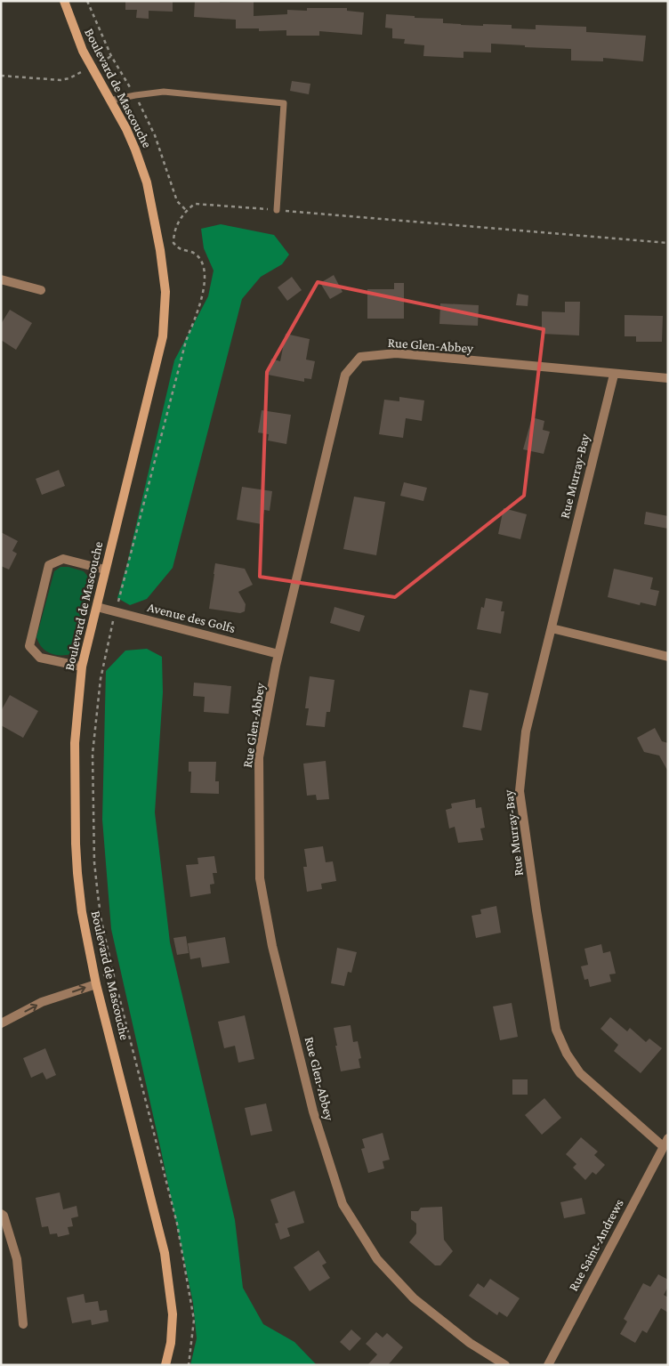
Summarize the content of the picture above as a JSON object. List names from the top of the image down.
{
  "streets": {
    "street": [
      "Boulevard de Mascouche",
      "Rue Glen-Abbey",
      "Rue Murray-Bay",
      "Avenue des Golfs",
      "Rue Saint-Andrews"
    ]
  },
  "crossings": [
    ["Boulevard de Mascouche", "Avenue des Golfs"],
    ["Rue Glen-Abbey", "Rue Murray-Bay"],
    ["Rue Glen-Abbey", "Avenue des Golfs"],
    ["Rue Murray-Bay", "Rue Saint-Andrews"]
  ]
}
